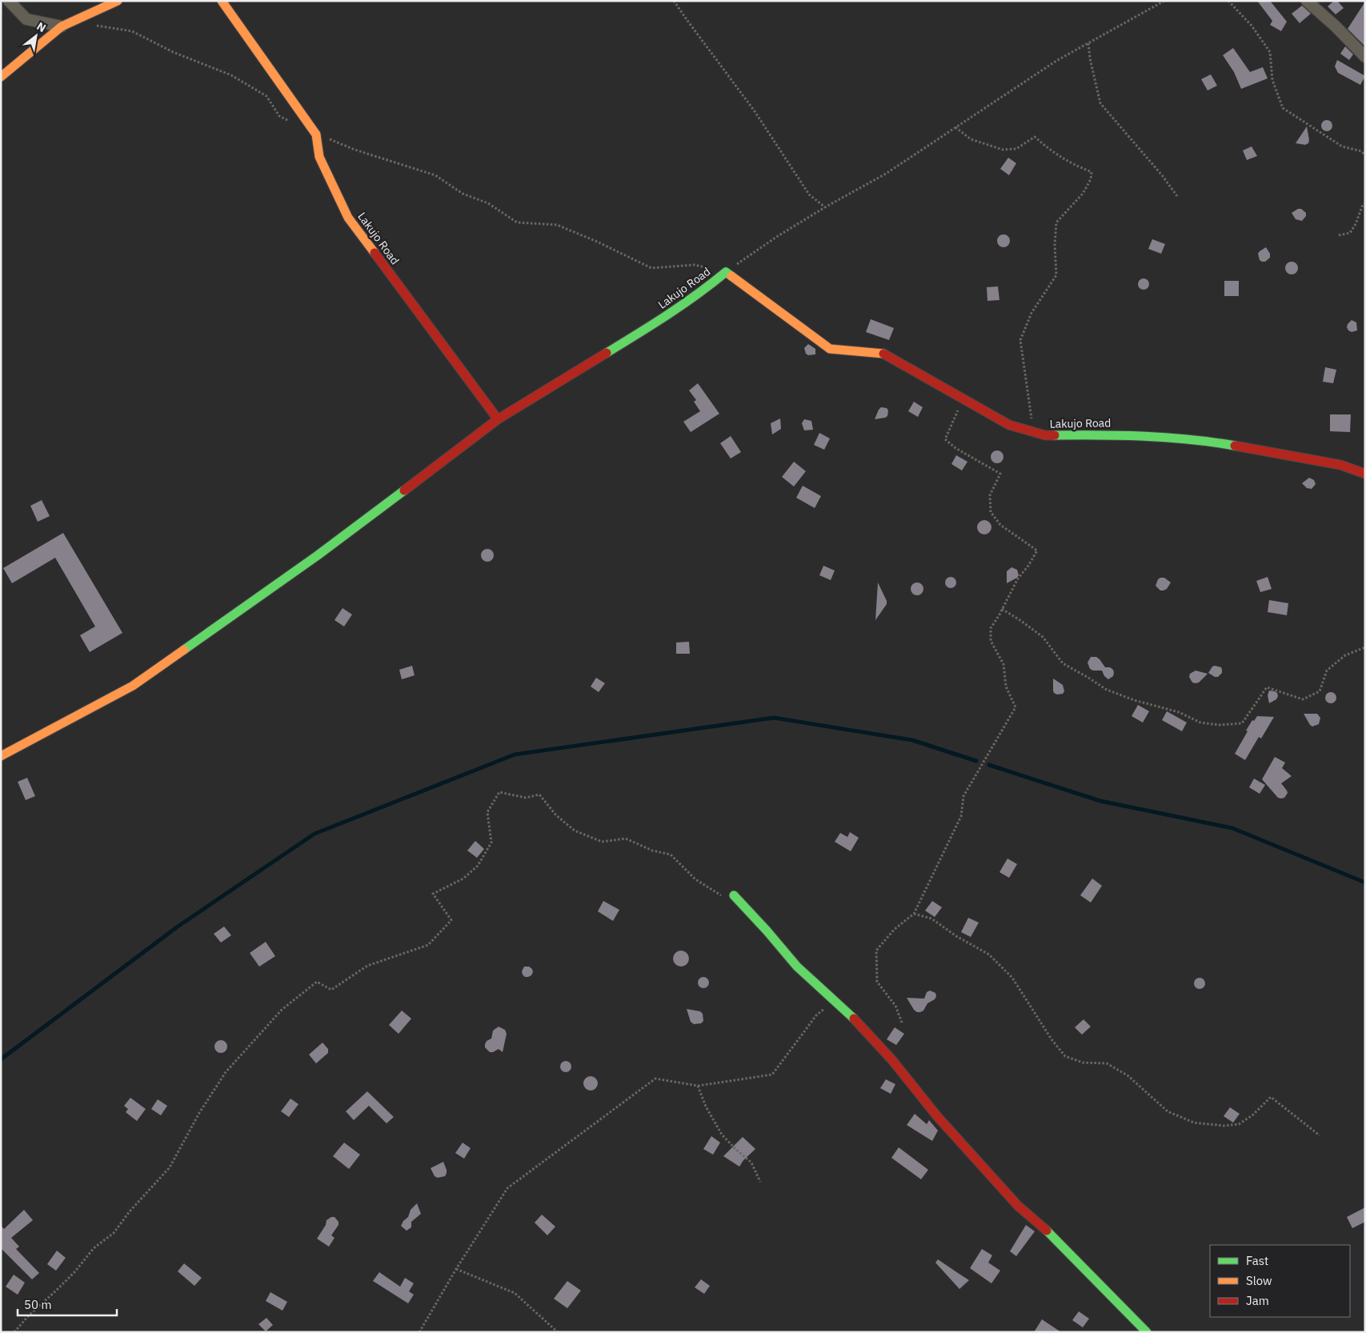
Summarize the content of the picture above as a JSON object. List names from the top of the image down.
{
  "streets": {
    "street": ["Lakujo Road"]
  },
  "legend": ["Fast", "Slow", "Jam"],
  "scale_bar": "50 m",
  "north": "top right"
}
